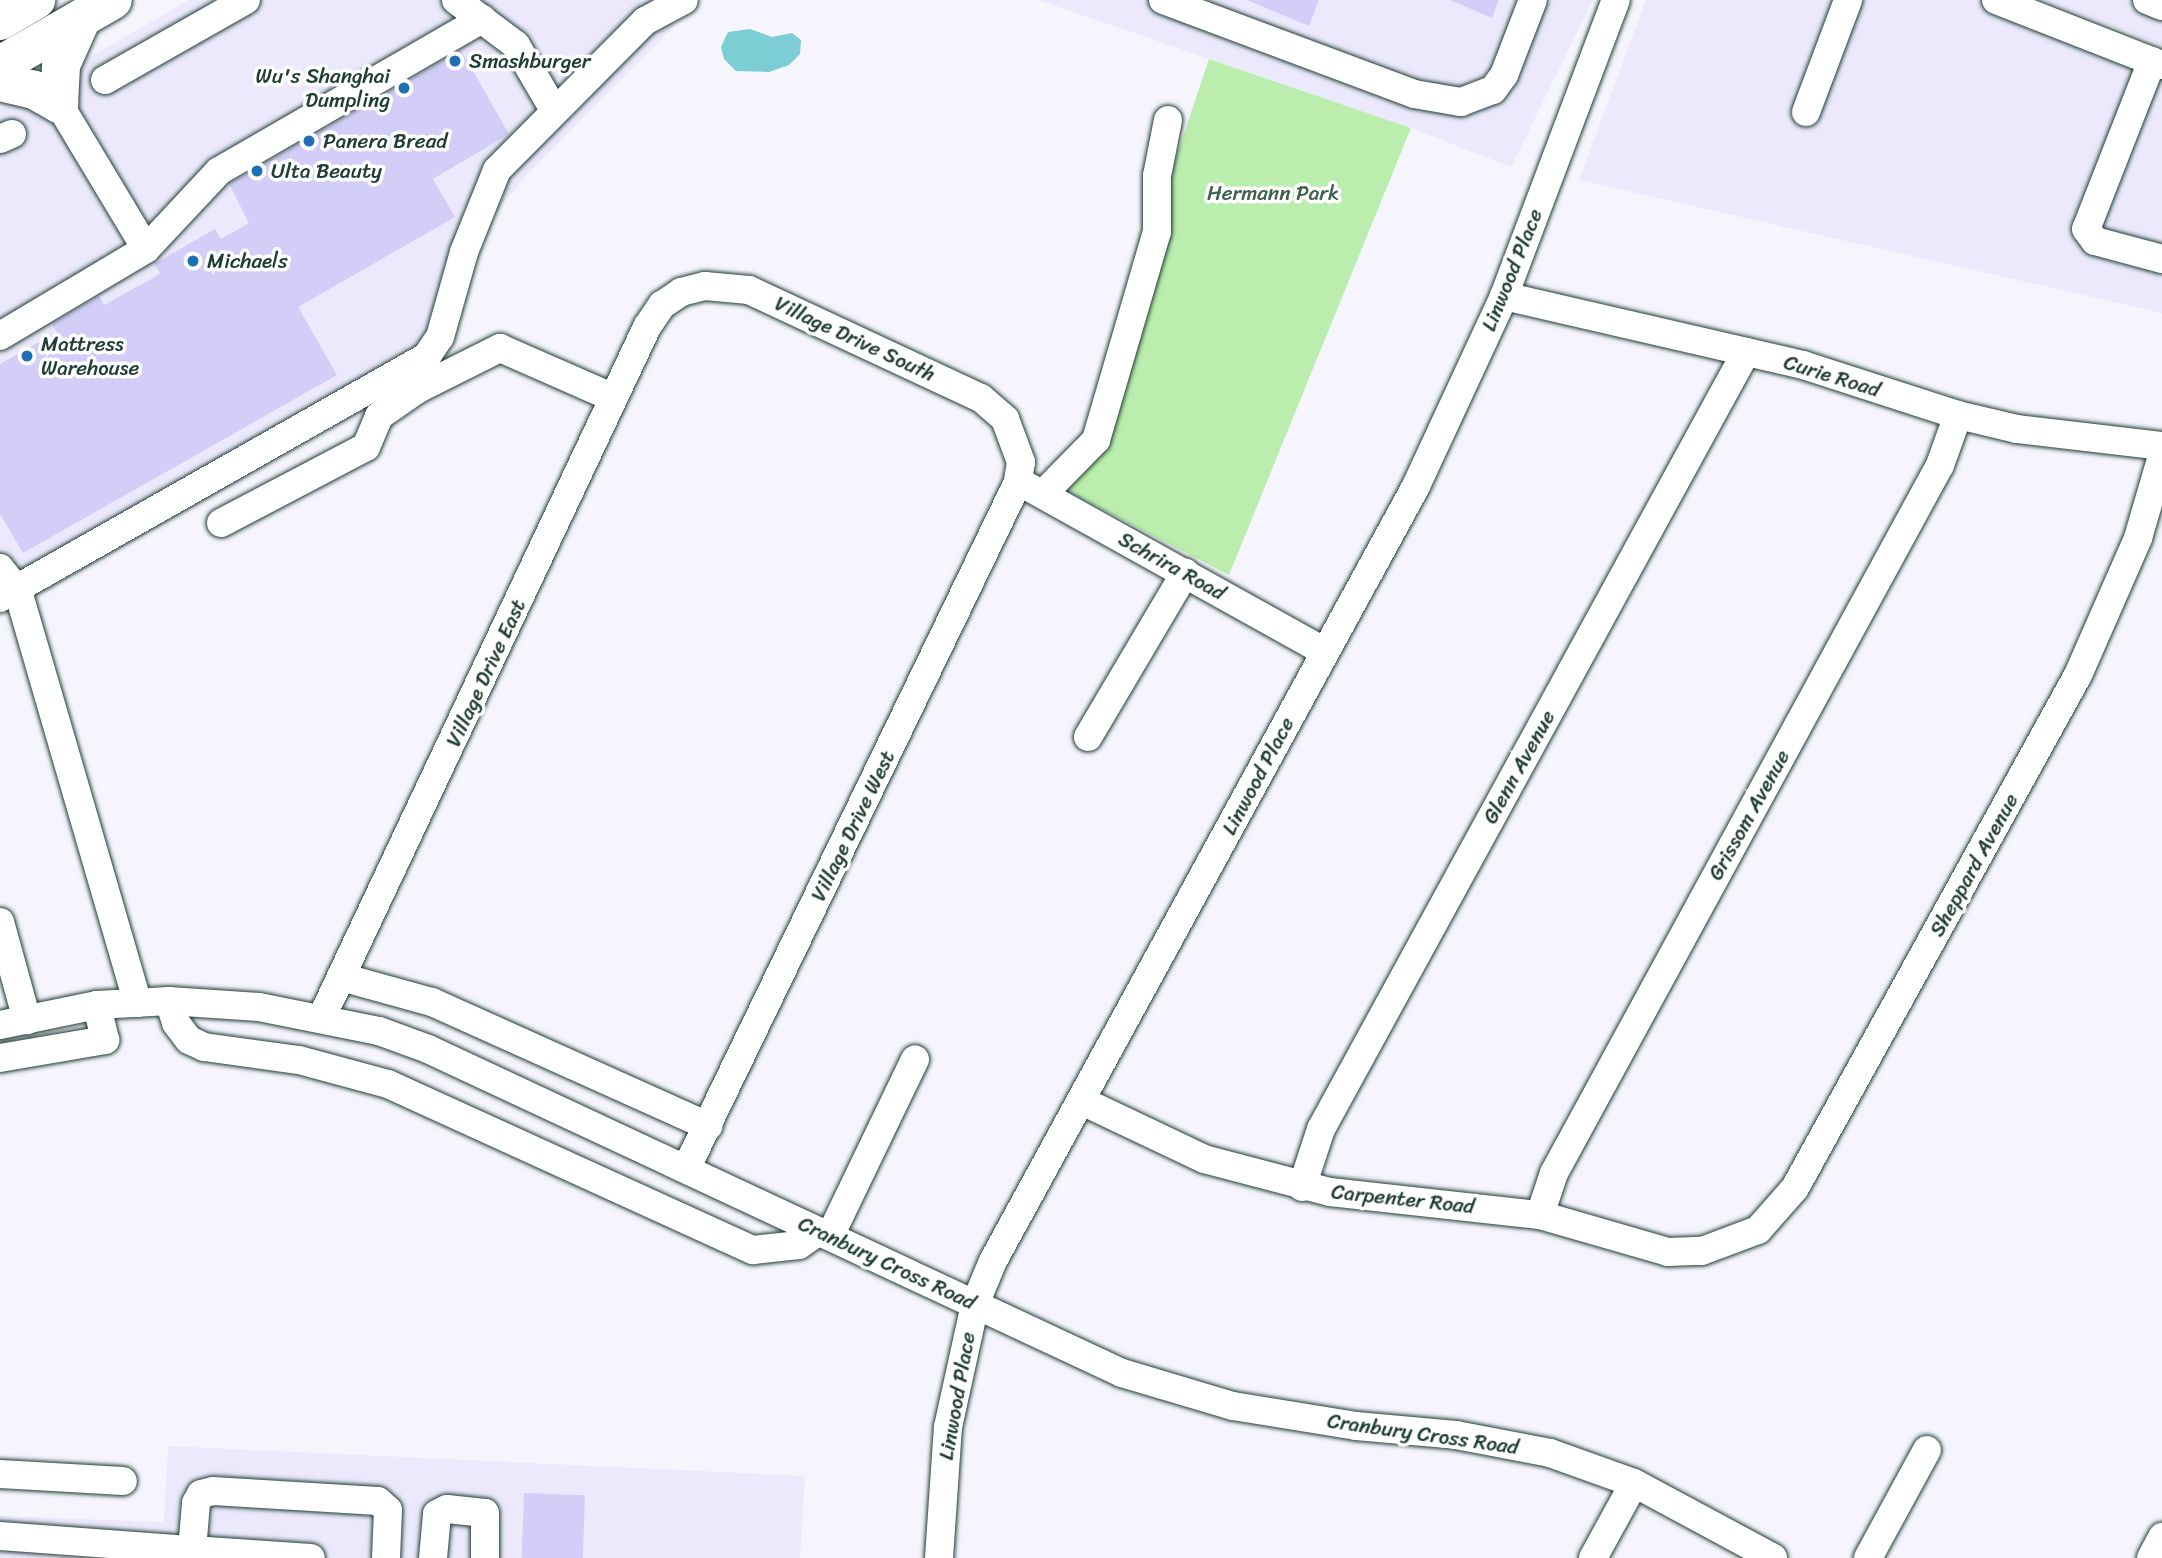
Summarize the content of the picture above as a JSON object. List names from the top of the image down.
{
  "streets": {
    "street": [
      "Linwood Place",
      "Village Drive South",
      "Curie Road",
      "Schrira Road",
      "Village Drive East",
      "Glenn Avenue",
      "Grissom Avenue",
      "Village Drive West",
      "Sheppard Avenue",
      "Carpenter Road",
      "Cranbury Cross Road"
    ]
  },
  "crossings": [
    ["Linwood Place", "Curie Road"],
    ["Linwood Place", "Schrira Road"],
    ["Linwood Place", "Carpenter Road"],
    ["Linwood Place", "Cranbury Cross Road"],
    ["Village Drive South", "Schrira Road"],
    ["Village Drive South", "Village Drive East"],
    ["Village Drive South", "Village Drive West"],
    ["Curie Road", "Glenn Avenue"],
    ["Curie Road", "Grissom Avenue"],
    ["Schrira Road", "Village Drive West"],
    ["Village Drive East", "Cranbury Cross Road"],
    ["Glenn Avenue", "Carpenter Road"],
    ["Grissom Avenue", "Carpenter Road"],
    ["Village Drive West", "Cranbury Cross Road"],
    ["Sheppard Avenue", "Carpenter Road"]
  ],
  "parks": ["Hermann Park"],
  "places": [
    "Smashburger",
    "Wu's Shanghai Dumpling",
    "Panera Bread",
    "Ulta Beauty",
    "Michaels",
    "Mattress Warehouse"
  ]
}
